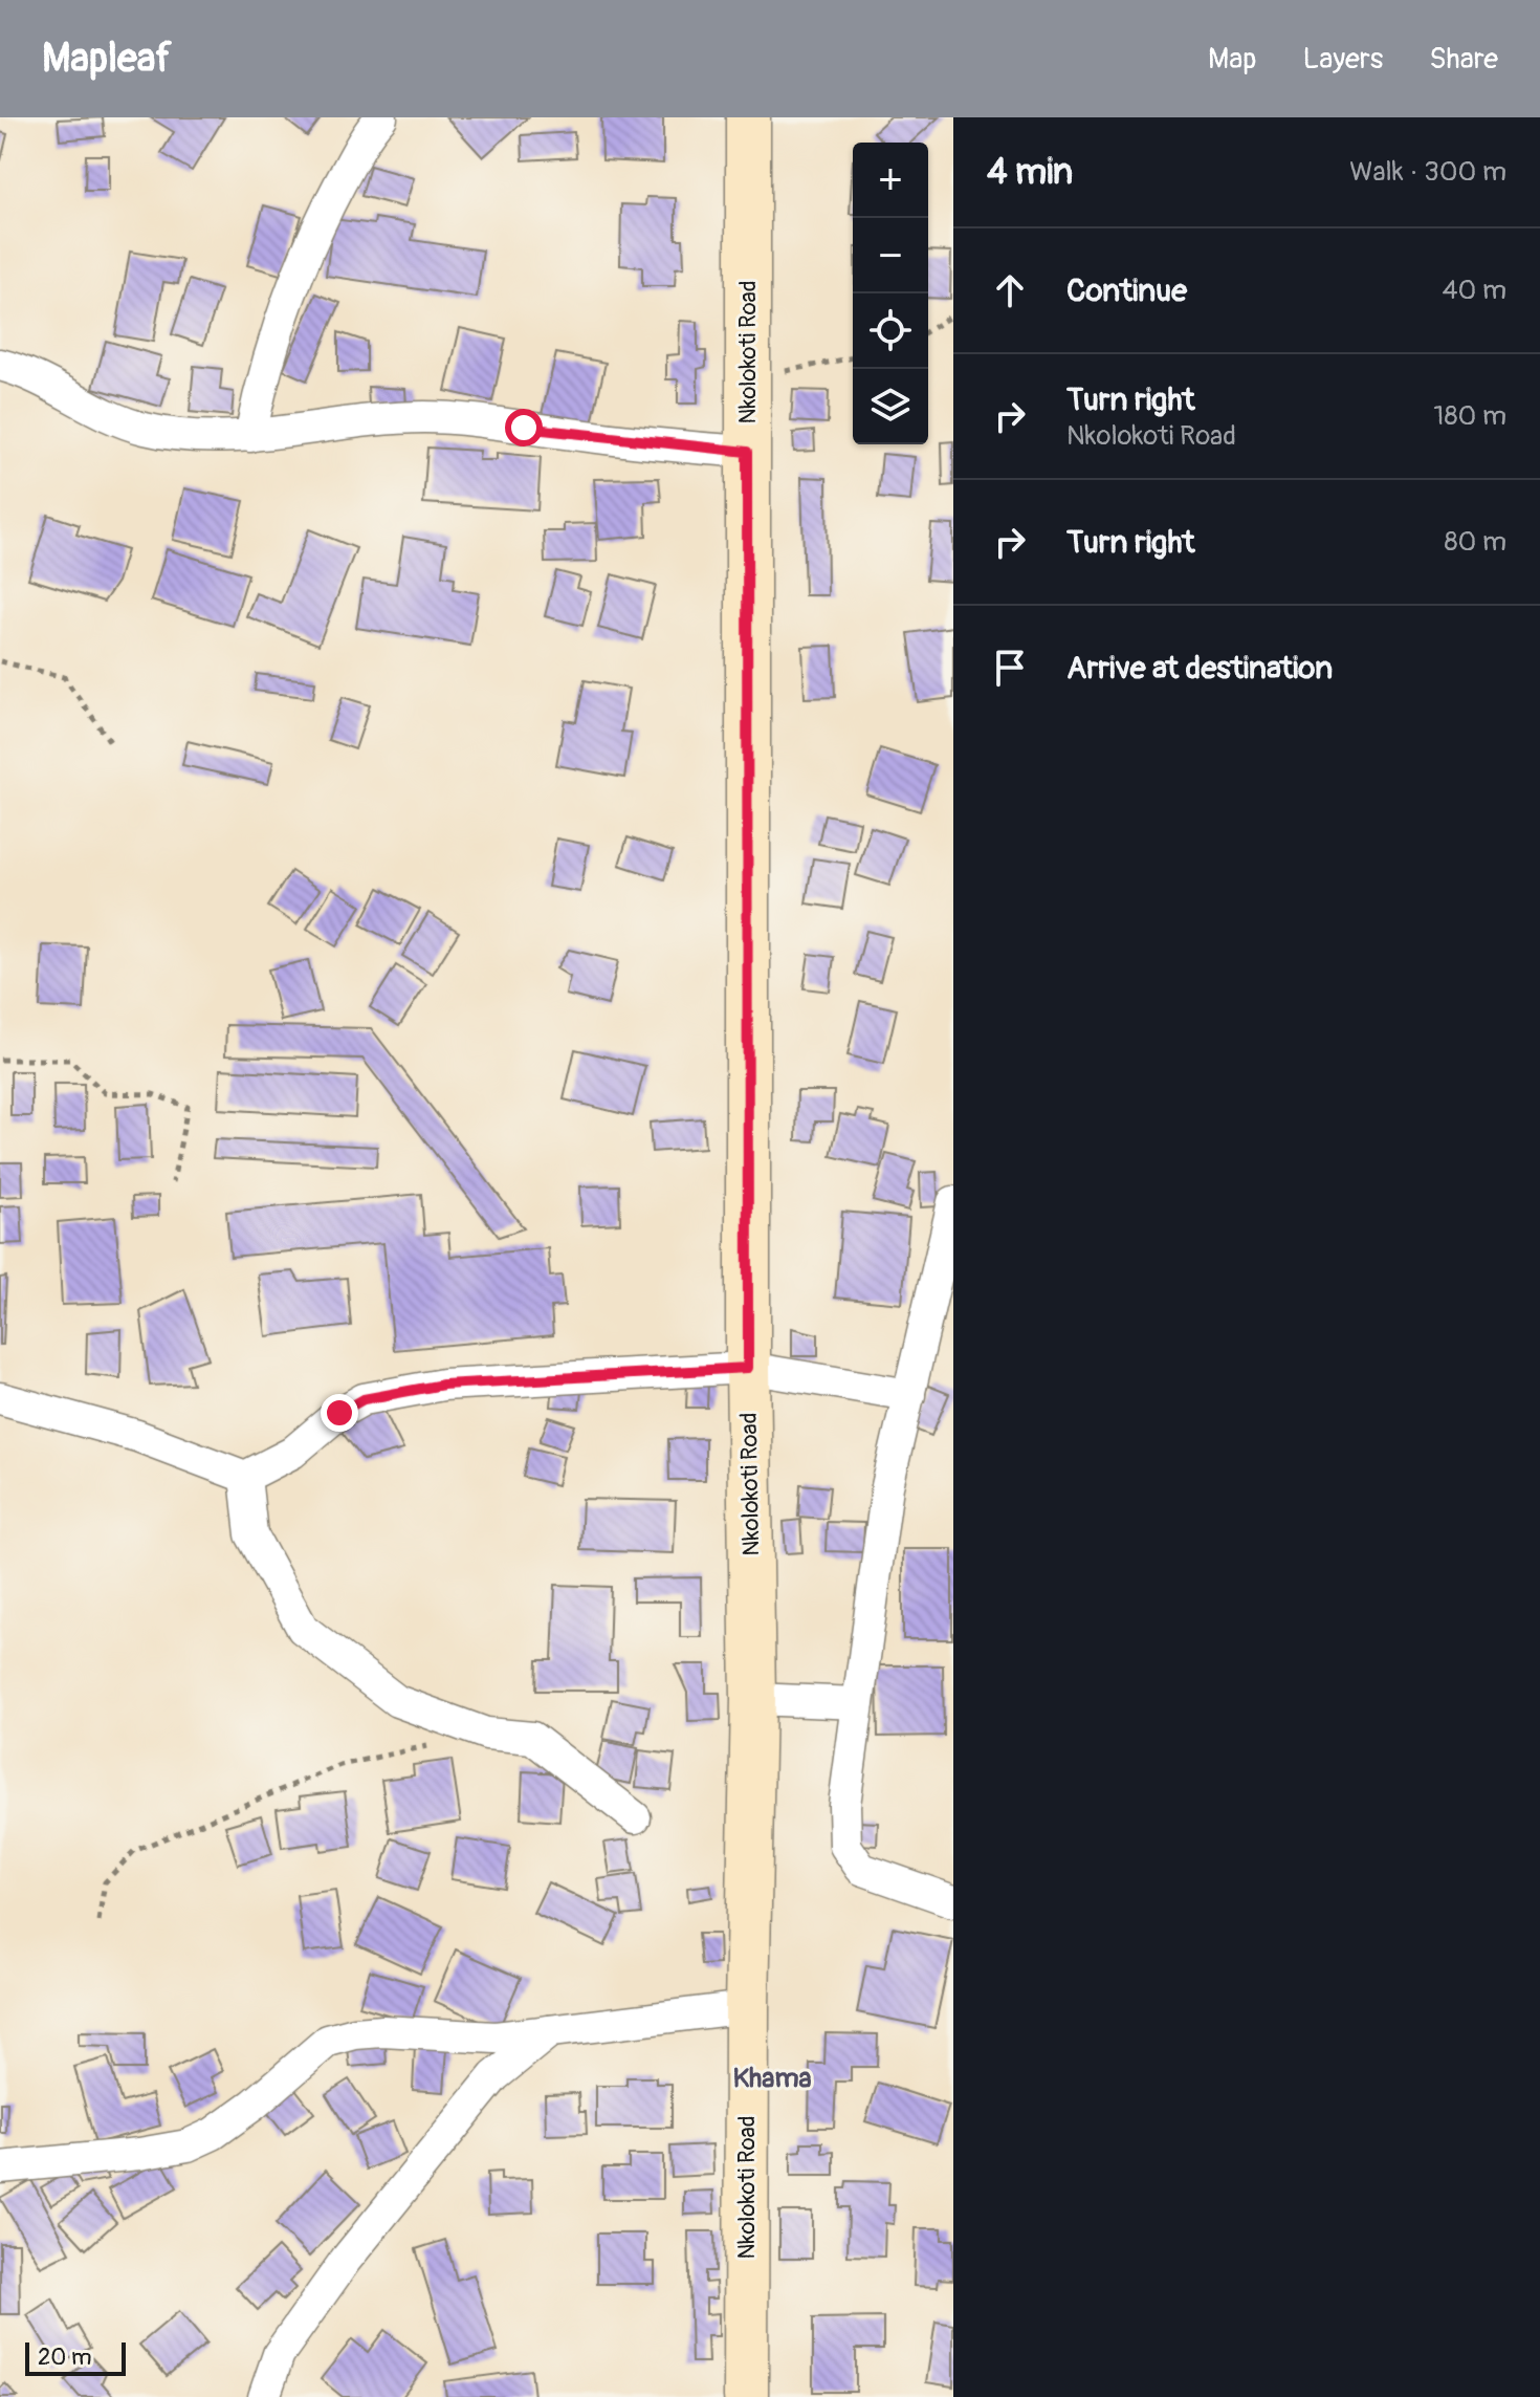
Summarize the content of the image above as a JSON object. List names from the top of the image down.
{
  "streets": {
    "main road": ["Nkolokoti Road"]
  },
  "districts": ["Khama"],
  "scale_bar": "20 m",
  "page": {
    "header": "Mapleaf",
    "nav": ["Map", "Layers", "Share"],
    "heading": ["4 min", "Walk · 300 m"],
    "map_buttons": ["+", "−"],
    "list": [
      ["Continue", "40 m"],
      ["Turn right", "Nkolokoti Road", "180 m"],
      ["Turn right", "80 m"],
      "Arrive at destination"
    ],
    "scale": "20 m"
  }
}
